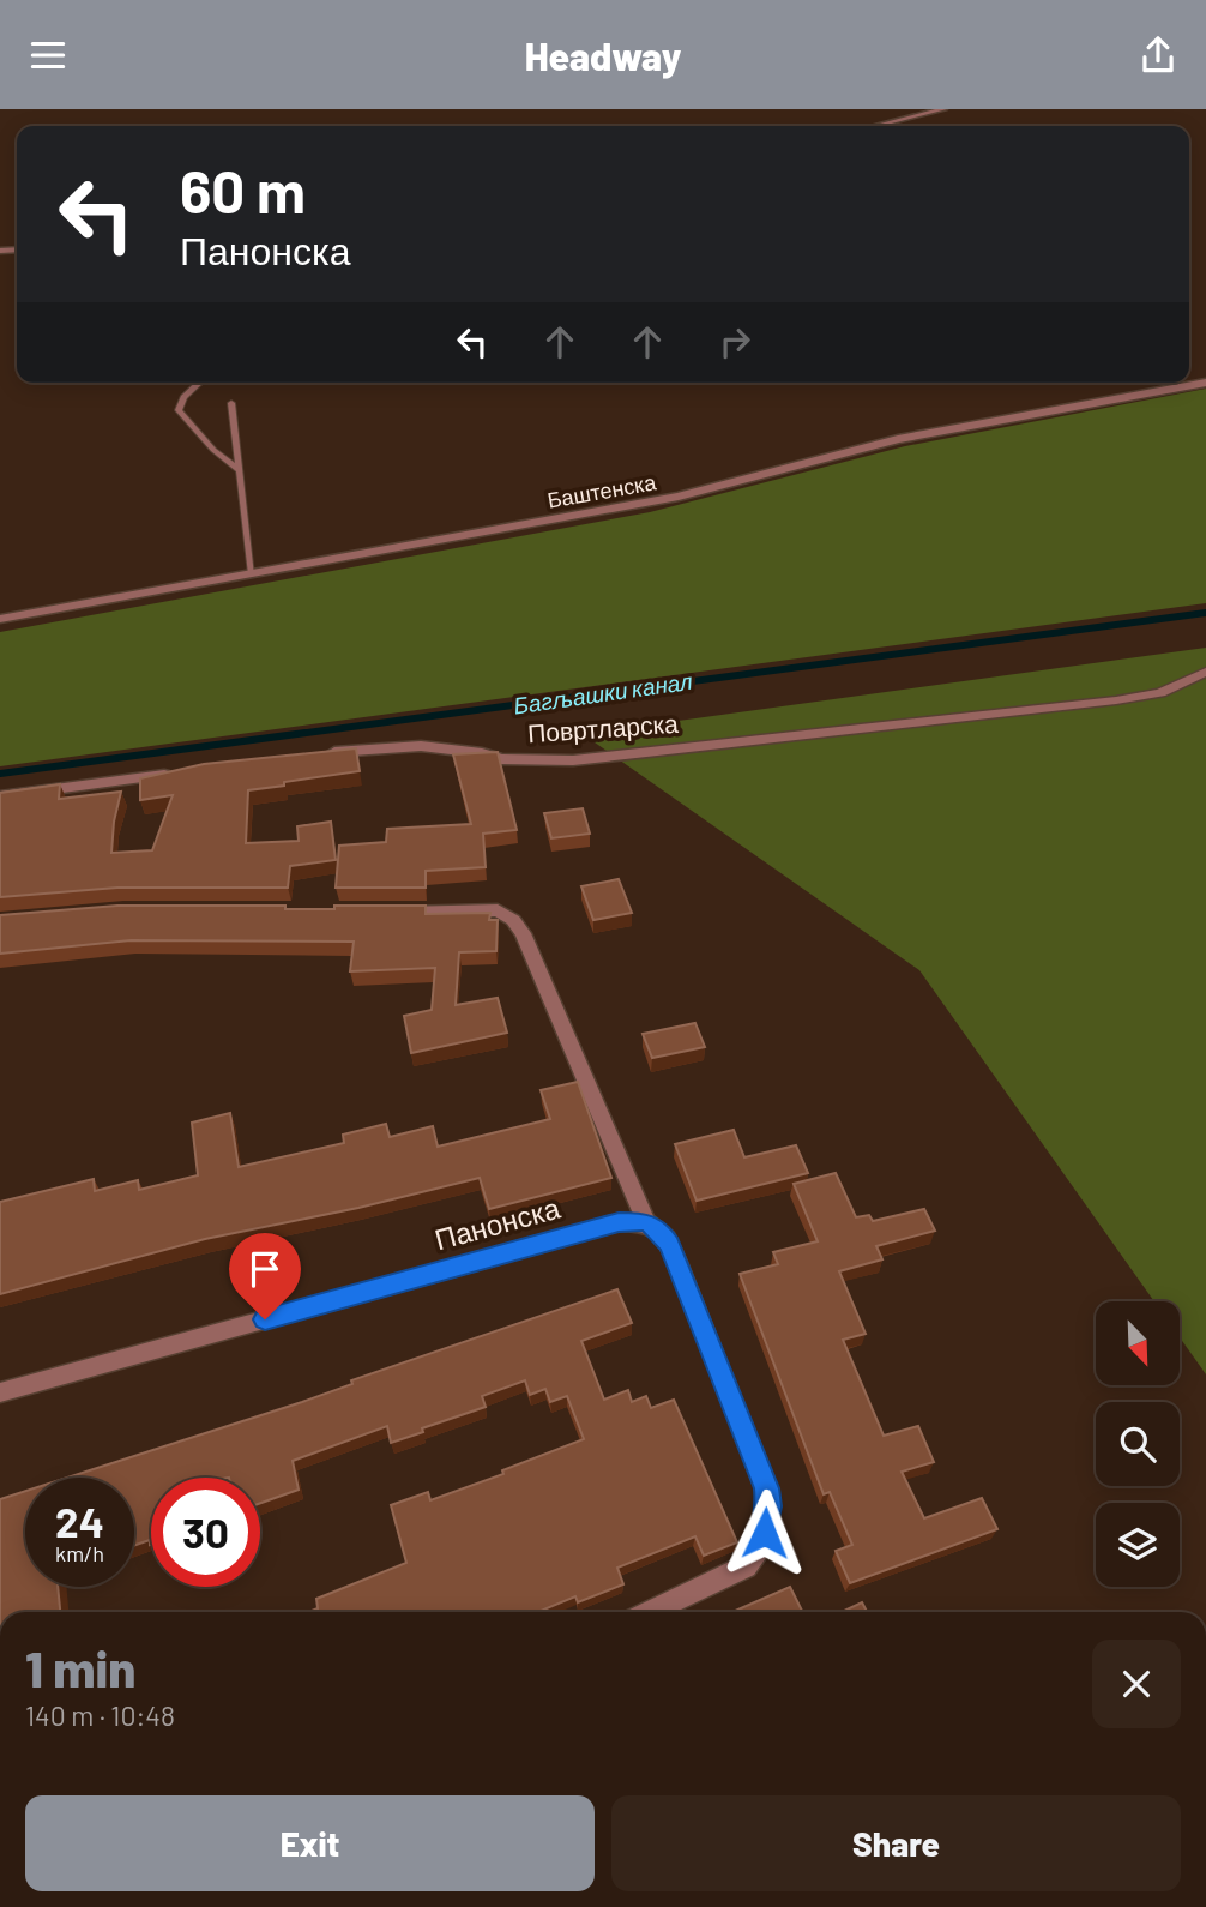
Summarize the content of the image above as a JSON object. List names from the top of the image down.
{
  "streets": {
    "street": ["Баштенска", "Повртларска", "Панонска"]
  },
  "water": ["Багљашки канал"],
  "north": "bottom right",
  "page": {
    "header": "Headway",
    "turn": ["60 m", "Панонска"],
    "speed": "24 km/h",
    "limit": "30",
    "heading": ["1 min", "140 m · 10:48"],
    "buttons": ["Exit", "Share"]
  }
}
